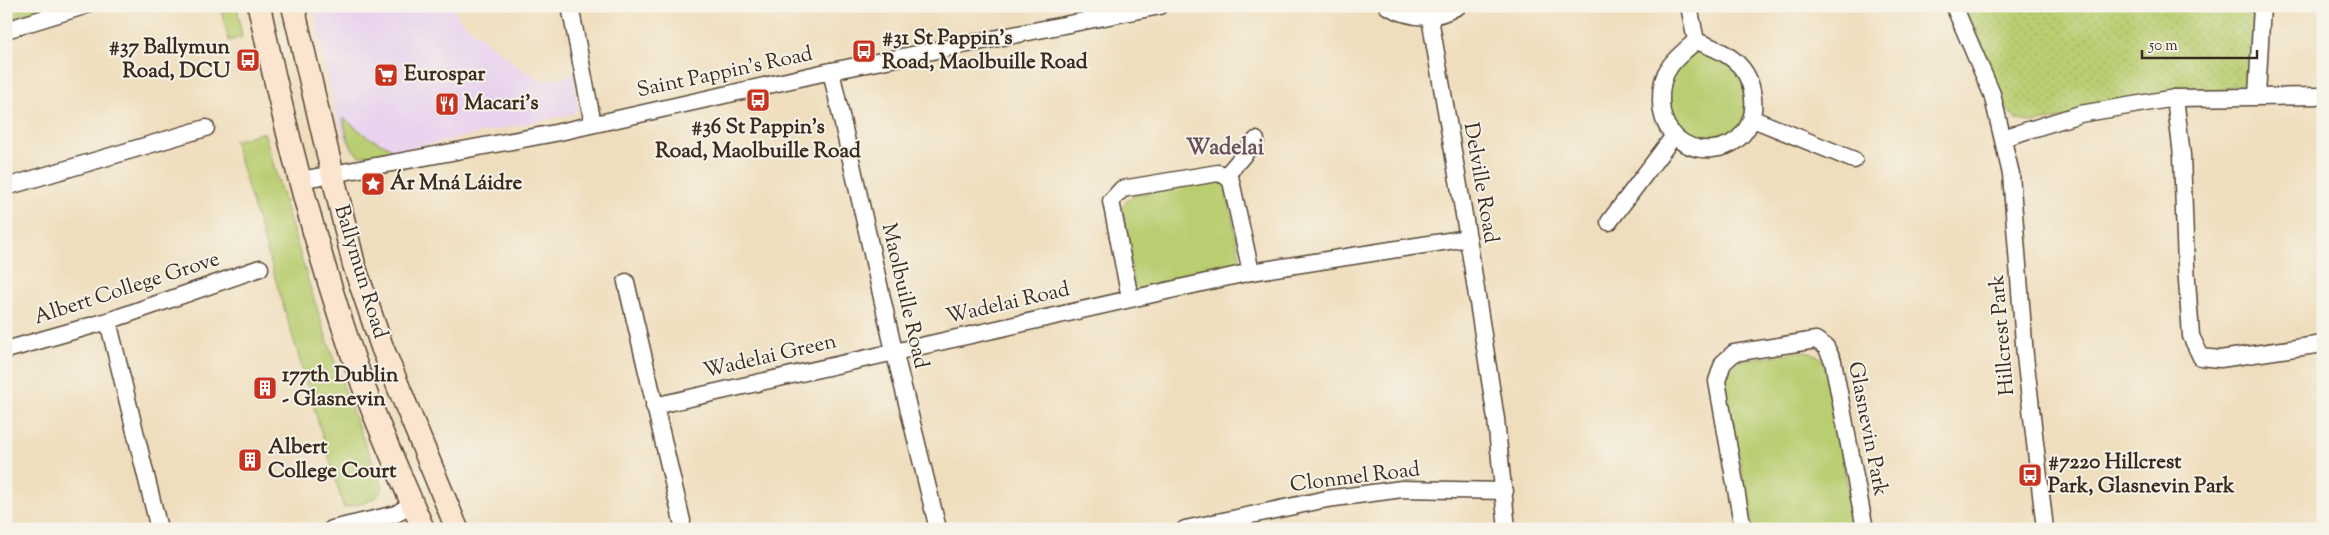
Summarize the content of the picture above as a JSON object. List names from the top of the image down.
{
  "streets": {
    "main road": ["Ballymun Road"],
    "street": [
      "Saint Pappin's Road",
      "Delville Road",
      "Albert College Grove",
      "Maolbuille Road",
      "Wadelai Road",
      "Hillcrest Park",
      "Wadelai Green",
      "Glasnevin Park",
      "Clonmel Road"
    ]
  },
  "crossings": [
    ["Saint Pappin's Road", "Ballymun Road"],
    ["Saint Pappin's Road", "Maolbuille Road"],
    ["Delville Road", "Wadelai Road"],
    ["Delville Road", "Clonmel Road"],
    ["Maolbuille Road", "Wadelai Road"],
    ["Maolbuille Road", "Wadelai Green"],
    ["Wadelai Road", "Wadelai Green"]
  ],
  "districts": ["Wadelai"],
  "places": {
    "bus stop": [
      "#31 St Pappin's Road, Maolbuille Road",
      "#37 Ballymun Road, DCU",
      "#36 St Pappin's Road, Maolbuille Road",
      "#7220 Hillcrest Park, Glasnevin Park"
    ],
    "supermarket": ["Eurospar"],
    "restaurant": ["Macari's"],
    "place": ["Ár Mná Láidre"],
    "building": ["177th Dublin - Glasnevin", "Albert College Court"]
  },
  "scale_bar": "50 m"
}
